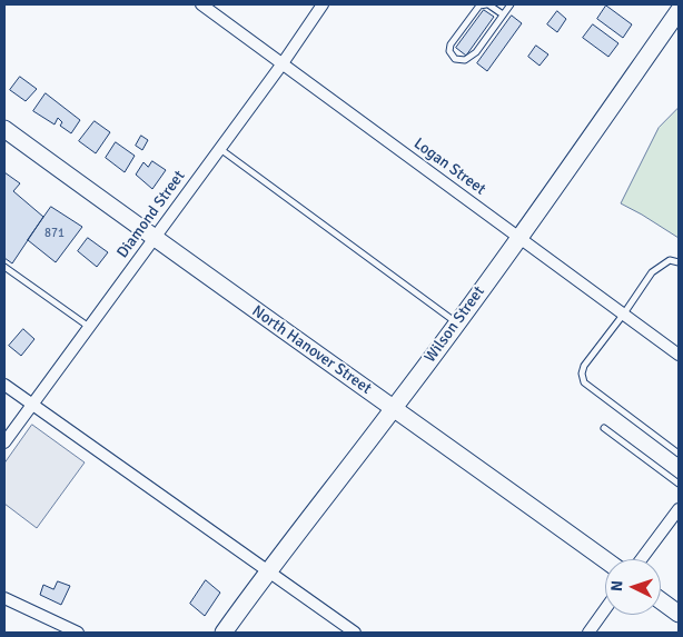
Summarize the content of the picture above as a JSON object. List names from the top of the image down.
{
  "streets": {
    "street": [
      "Logan Street",
      "Diamond Street",
      "Wilson Street",
      "North Hanover Street"
    ]
  },
  "crossings": [
    ["Logan Street", "Diamond Street"],
    ["Logan Street", "Wilson Street"],
    ["Diamond Street", "North Hanover Street"],
    ["Wilson Street", "North Hanover Street"]
  ],
  "house_numbers": ["871"],
  "north": "left"
}
